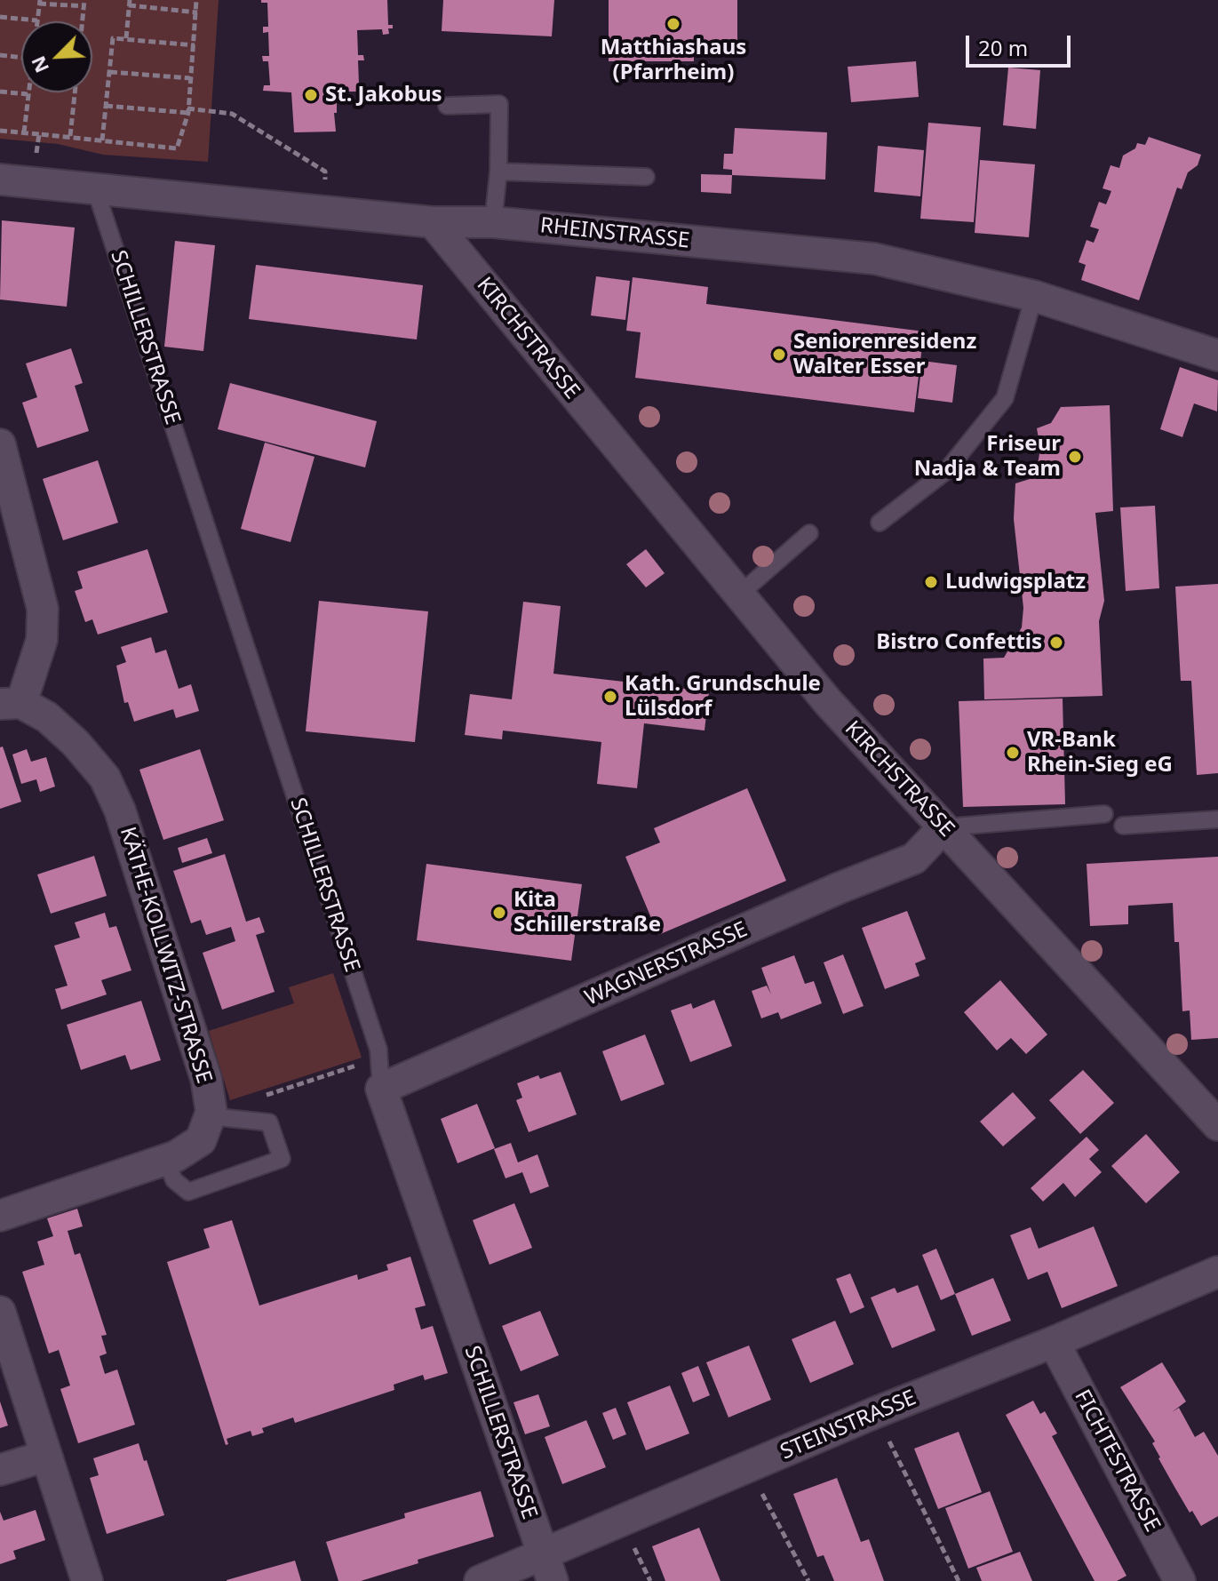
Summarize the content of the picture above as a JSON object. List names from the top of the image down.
{
  "streets": {
    "street": [
      "RHEINSTRASSE",
      "SCHILLERSTRASSE",
      "KIRCHSTRASSE",
      "KÄTHE-KOLLWITZ-STRASSE",
      "WAGNERSTRASSE",
      "STEINSTRASSE",
      "FICHTESTRASSE"
    ]
  },
  "crossings": [
    ["RHEINSTRASSE", "SCHILLERSTRASSE"],
    ["RHEINSTRASSE", "KIRCHSTRASSE"],
    ["SCHILLERSTRASSE", "WAGNERSTRASSE"],
    ["SCHILLERSTRASSE", "STEINSTRASSE"],
    ["KIRCHSTRASSE", "WAGNERSTRASSE"],
    ["STEINSTRASSE", "FICHTESTRASSE"]
  ],
  "places": [
    "Matthiashaus (Pfarrheim)",
    "St. Jakobus",
    "Seniorenresidenz Walter Esser",
    "Friseur Nadja & Team",
    "Ludwigsplatz",
    "Bistro Confettis",
    "Kath. Grundschule Lülsdorf",
    "VR-Bank Rhein-Sieg eG",
    "Kita Schillerstraße"
  ],
  "scale_bar": "20 m",
  "north": "bottom left"
}
